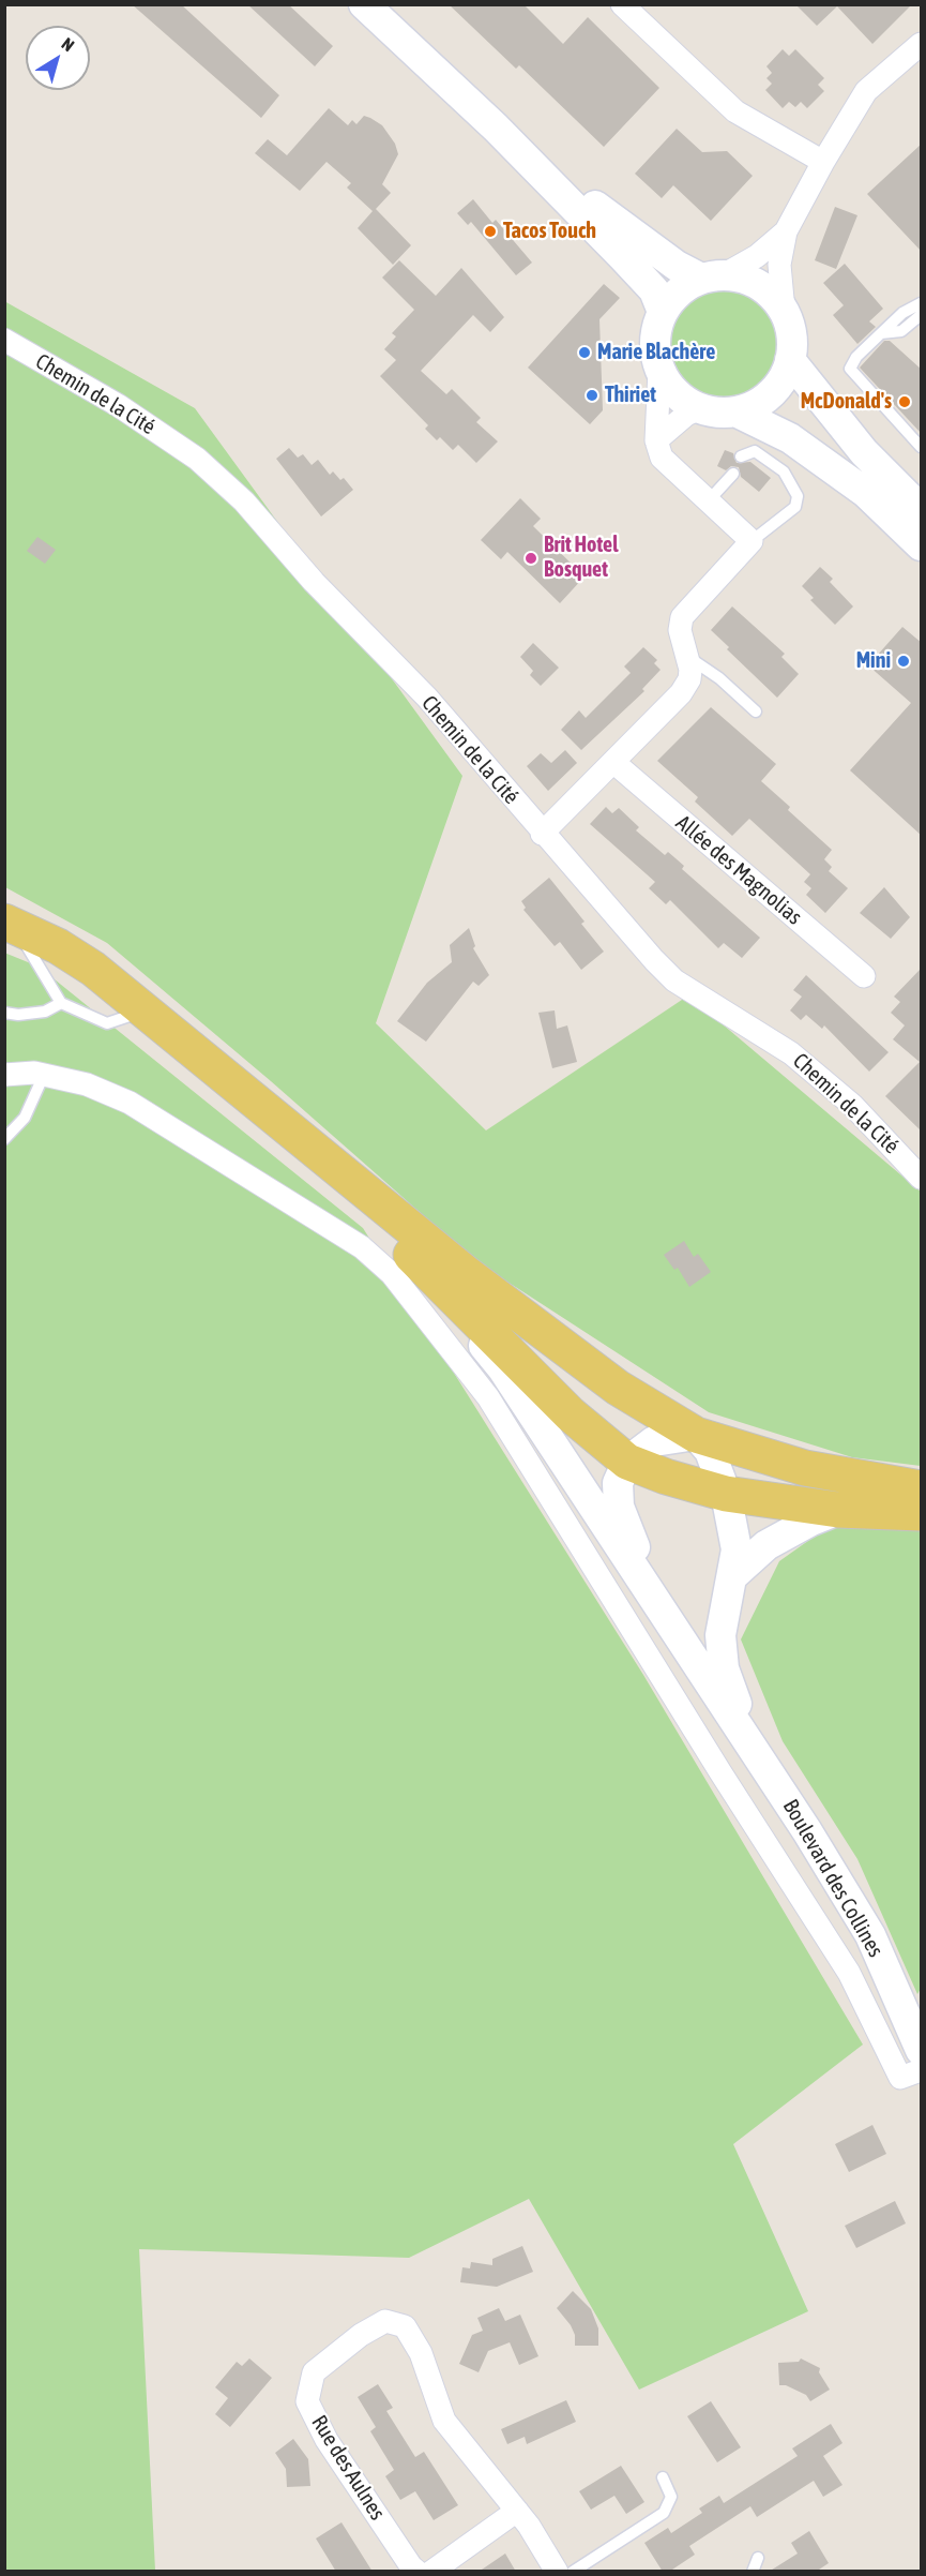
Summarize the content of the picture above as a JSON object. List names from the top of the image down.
{
  "streets": {
    "street": [
      "Chemin de la Cité",
      "Allée des Magnolias",
      "Boulevard des Collines",
      "Rue des Aulnes"
    ]
  },
  "places": [
    "Tacos Touch",
    "Marie Blachère",
    "Thiriet",
    "McDonald's",
    "Brit Hotel Bosquet",
    "Mini"
  ],
  "north": "top right"
}
